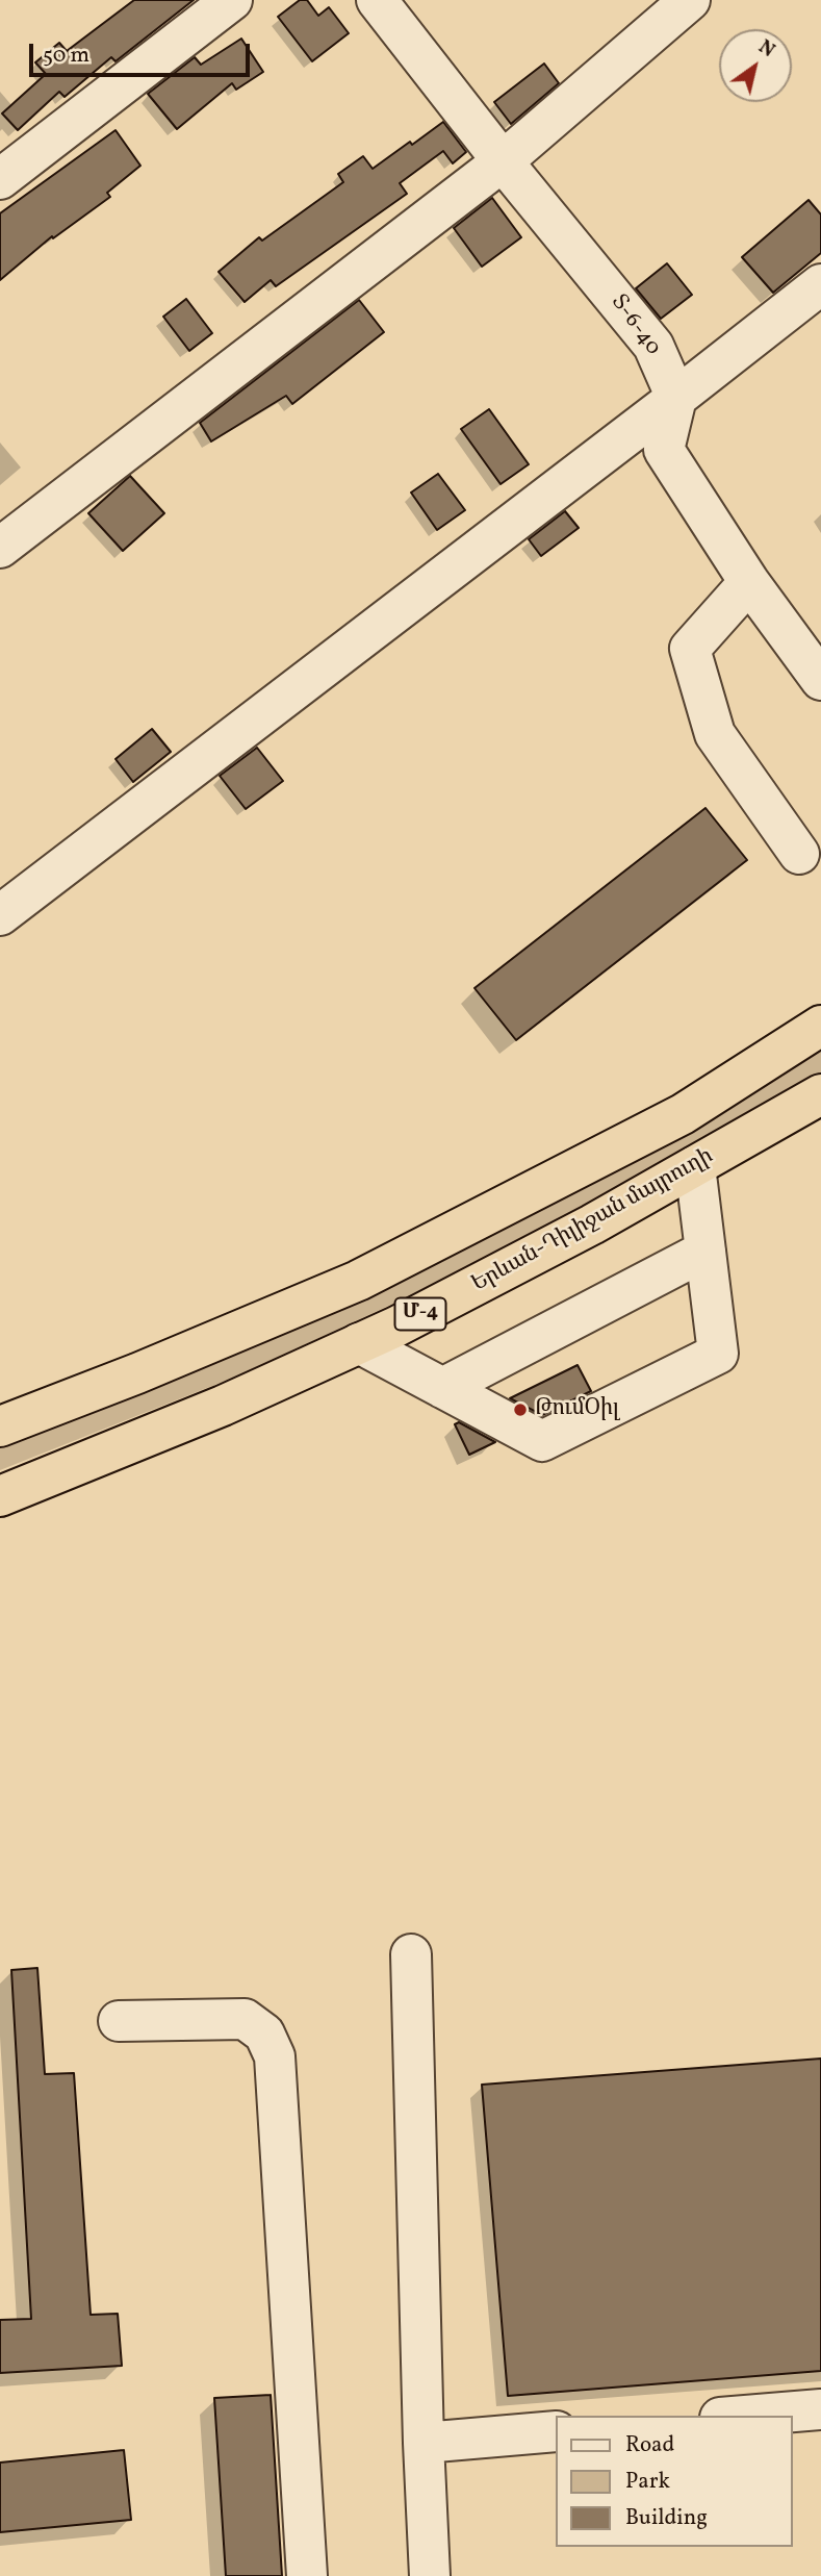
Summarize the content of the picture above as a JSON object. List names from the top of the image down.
{
  "streets": {
    "highway": ["Երևան-Դիլիջան մայրուղի", "Մ-4"],
    "street": ["Տ-6-40"]
  },
  "places": ["ԹումՕիլ"],
  "legend": ["Road", "Park", "Building"],
  "scale_bar": "50 m",
  "north": "top right"
}
